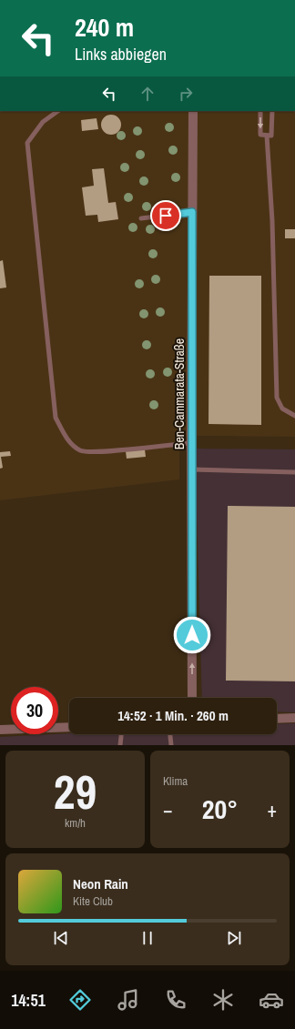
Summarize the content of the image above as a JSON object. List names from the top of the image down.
{
  "streets": {
    "street": ["Ben-Cammarata-Straße"]
  },
  "one_way": ["Ben-Cammarata-Straße"],
  "page": {
    "turn": ["240 m", "Links abbiegen"],
    "limit": "30",
    "trip": "14:52 · 1 Min. · 260 m",
    "tile": [
      ["29", "km/h"],
      "Klima"
    ],
    "heat": ["−", "20°", "+"],
    "song": ["Neon Rain", "Kite Club"],
    "tabs": "14:51"
  }
}
